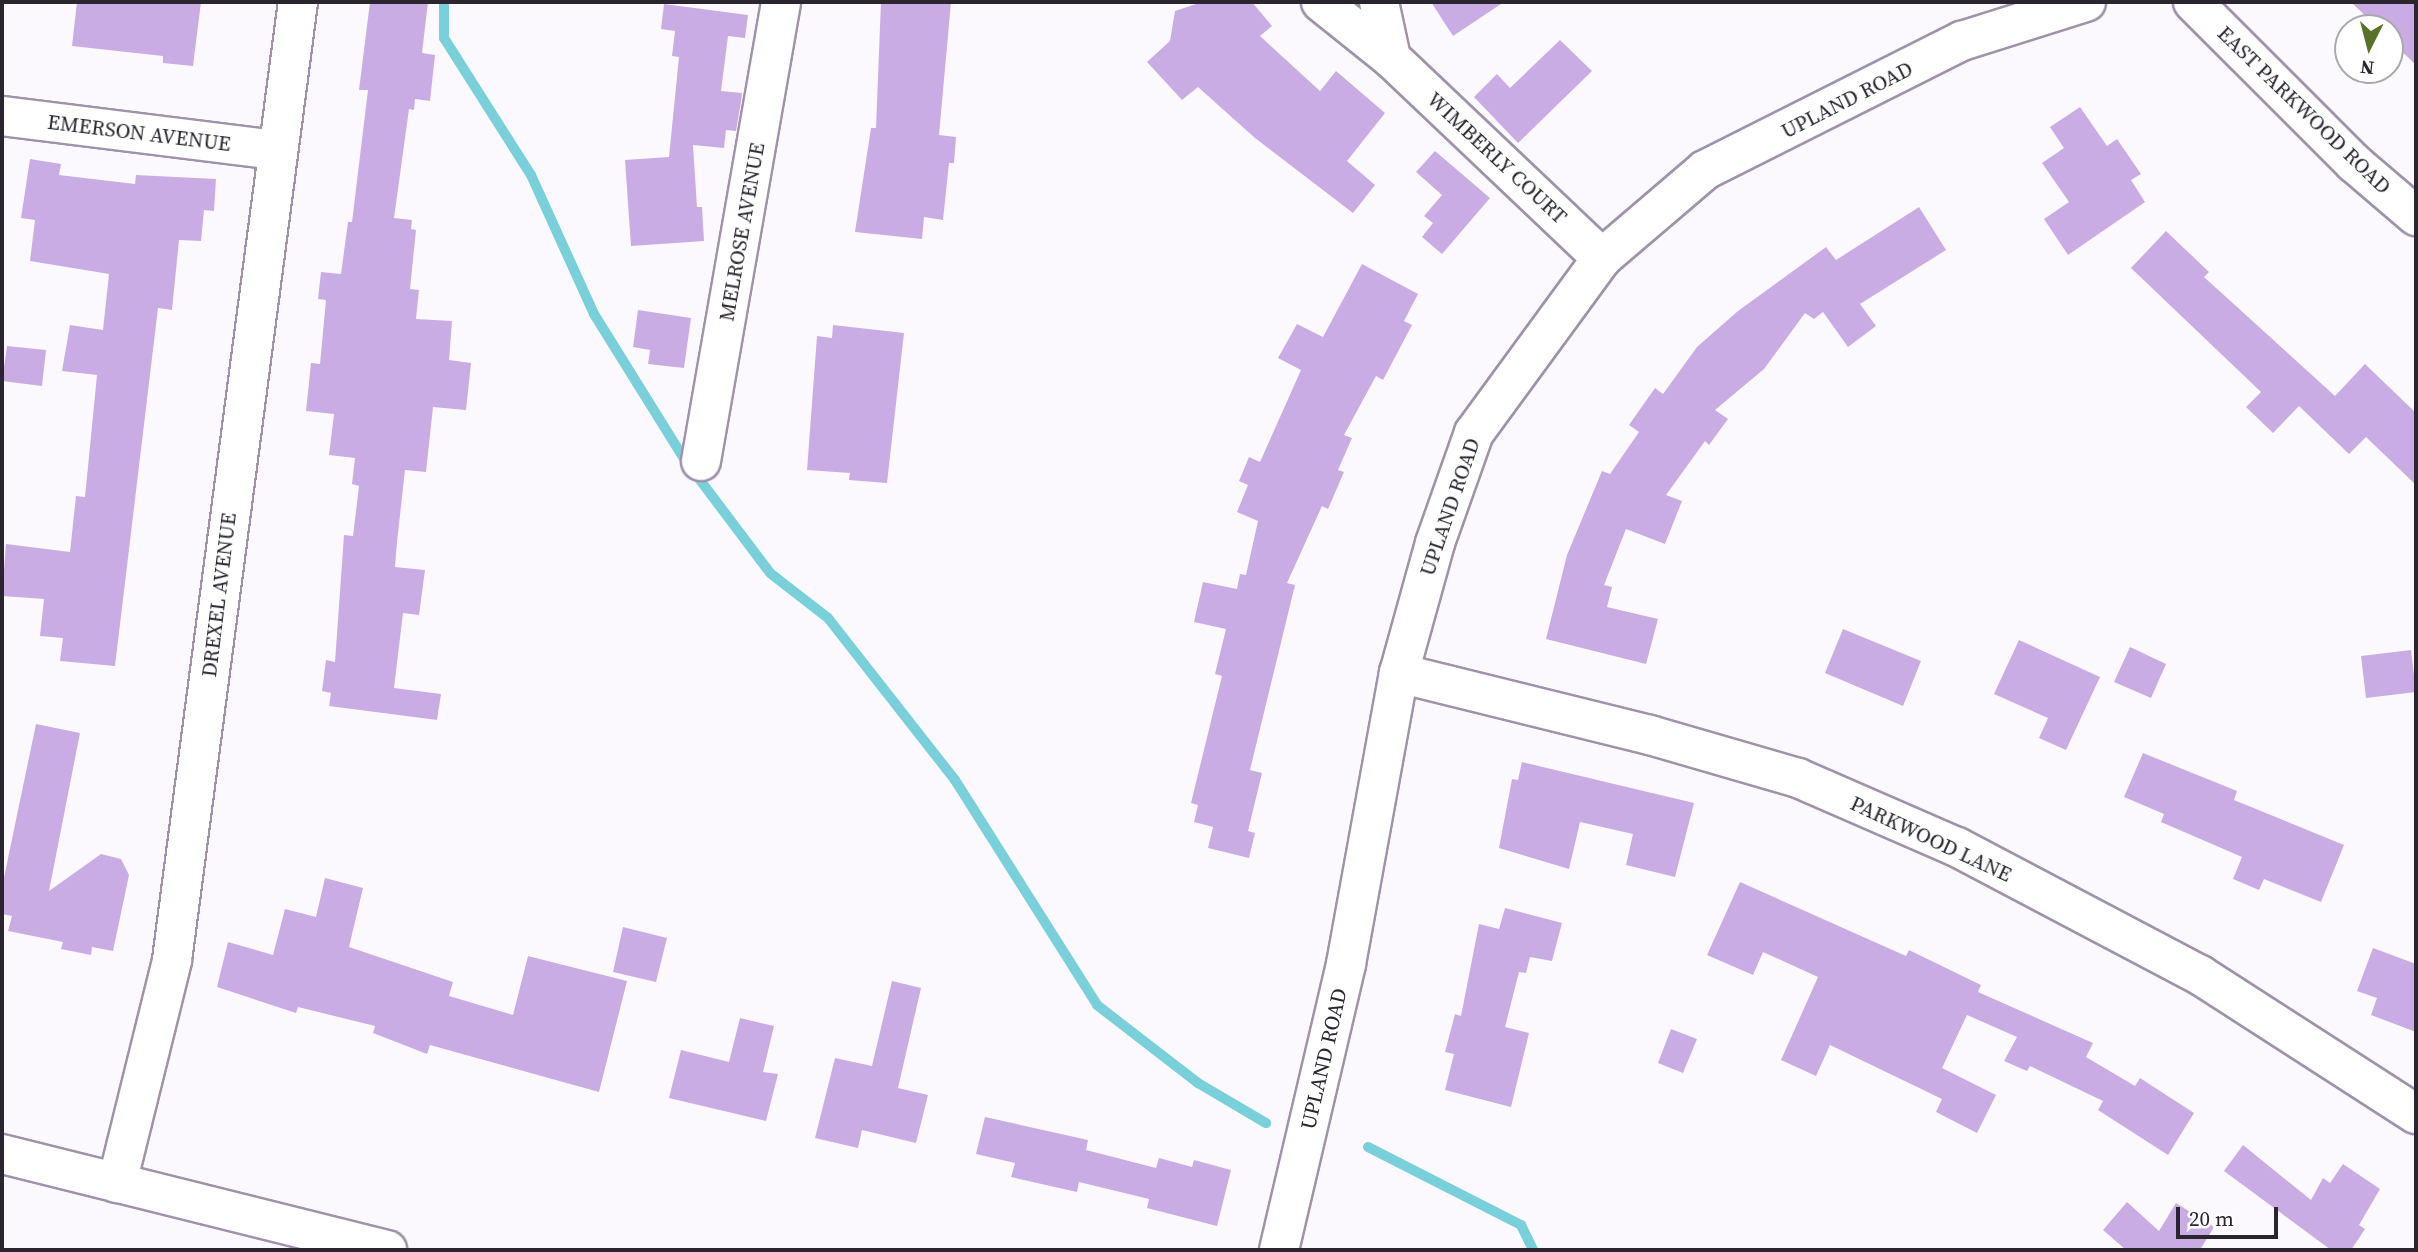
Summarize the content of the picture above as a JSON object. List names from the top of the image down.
{
  "streets": {
    "street": [
      "UPLAND ROAD",
      "EAST PARKWOOD ROAD",
      "EMERSON AVENUE",
      "WIMBERLY COURT",
      "MELROSE AVENUE",
      "DREXEL AVENUE",
      "PARKWOOD LANE"
    ]
  },
  "crossings": [
    ["UPLAND ROAD", "WIMBERLY COURT"],
    ["UPLAND ROAD", "PARKWOOD LANE"],
    ["EMERSON AVENUE", "DREXEL AVENUE"]
  ],
  "scale_bar": "20 m",
  "north": "bottom"
}
